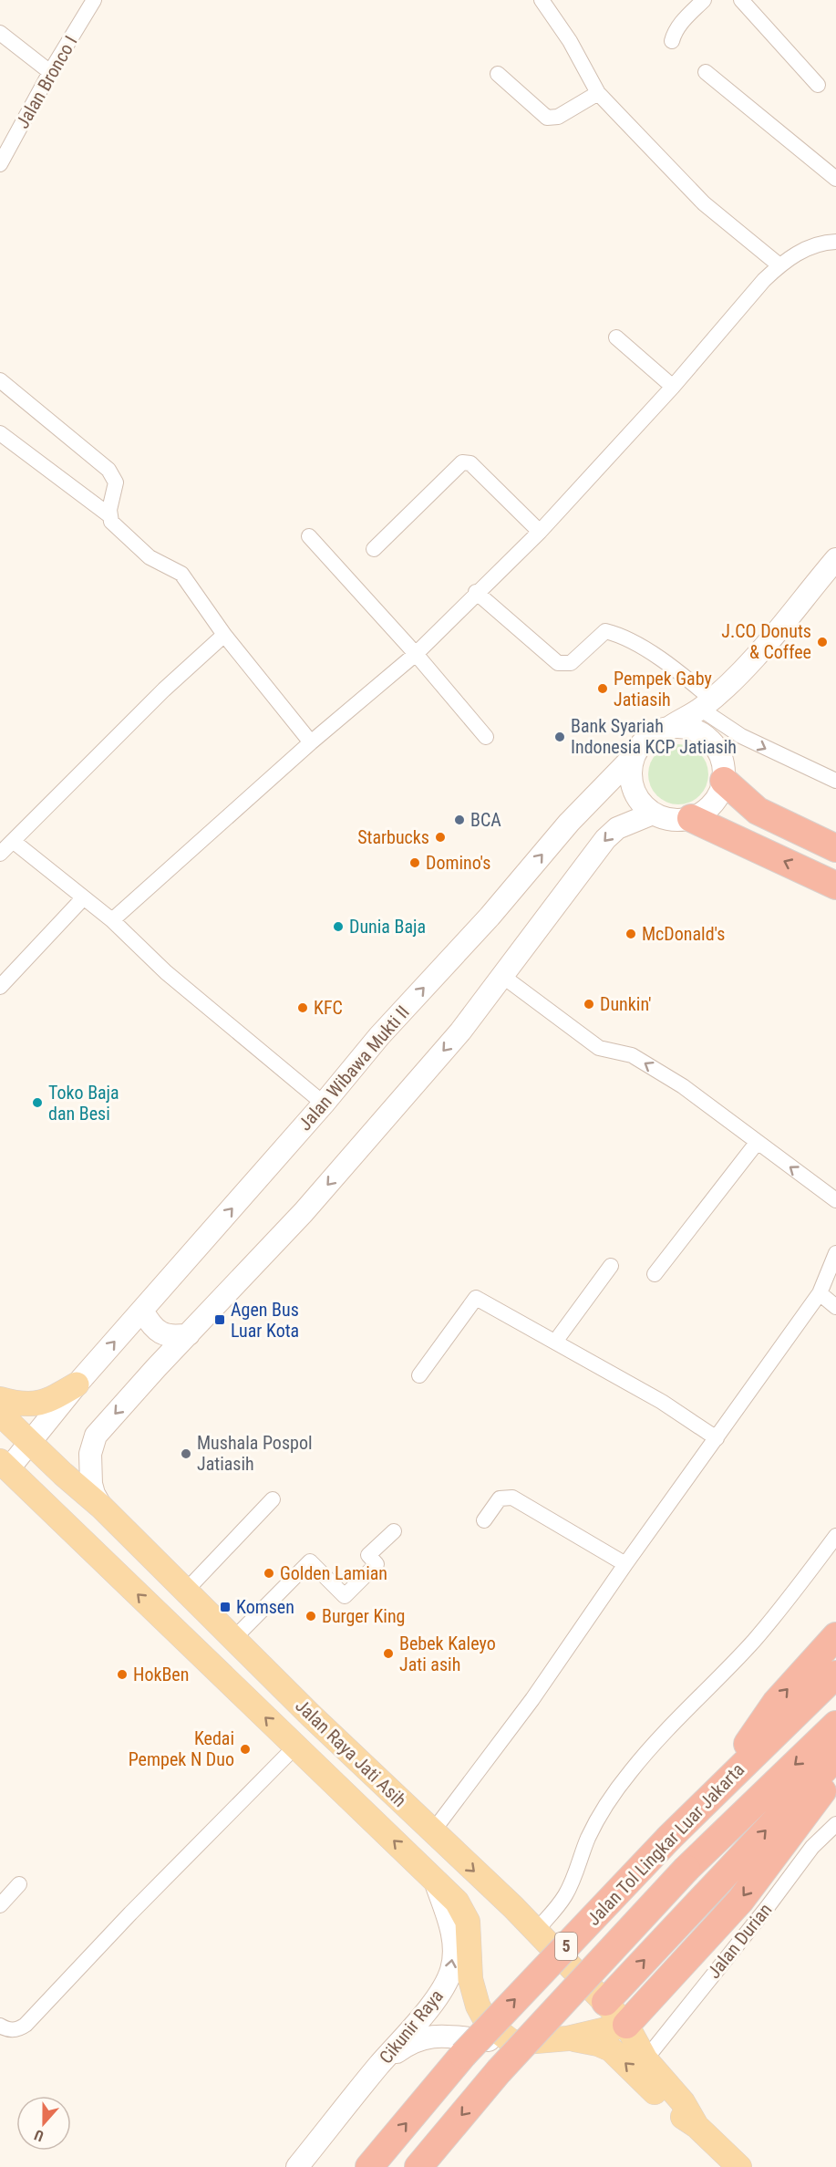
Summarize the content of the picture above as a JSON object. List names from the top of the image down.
{
  "streets": {
    "highway": ["Jalan Tol Lingkar Luar Jakarta", "5"],
    "main road": ["Jalan Wibawa Mukti II", "Jalan Raya Jati Asih", "Cikunir Raya"],
    "street": ["Jalan Bronco I", "Jalan Durian"]
  },
  "crossings": [
    ["Jalan Wibawa Mukti II", "Jalan Raya Jati Asih"],
    ["Jalan Raya Jati Asih", "Jalan Durian"],
    ["Jalan Raya Jati Asih", "Cikunir Raya"]
  ],
  "one_way": ["Cikunir Raya"],
  "places": {
    "other": [
      "J.CO Donuts & Coffee",
      "Pempek Gaby Jatiasih",
      "Bank Syariah Indonesia KCP Jatiasih",
      "BCA",
      "Starbucks",
      "Domino's",
      "Dunia Baja",
      "McDonald's",
      "Dunkin'",
      "KFC",
      "Toko Baja dan Besi",
      "Mushala Pospol Jatiasih",
      "Golden Lamian",
      "Burger King",
      "Bebek Kaleyo Jati asih",
      "HokBen",
      "Kedai Pempek N Duo"
    ],
    "transit": ["Agen Bus Luar Kota", "Komsen"]
  },
  "north": "bottom"
}
